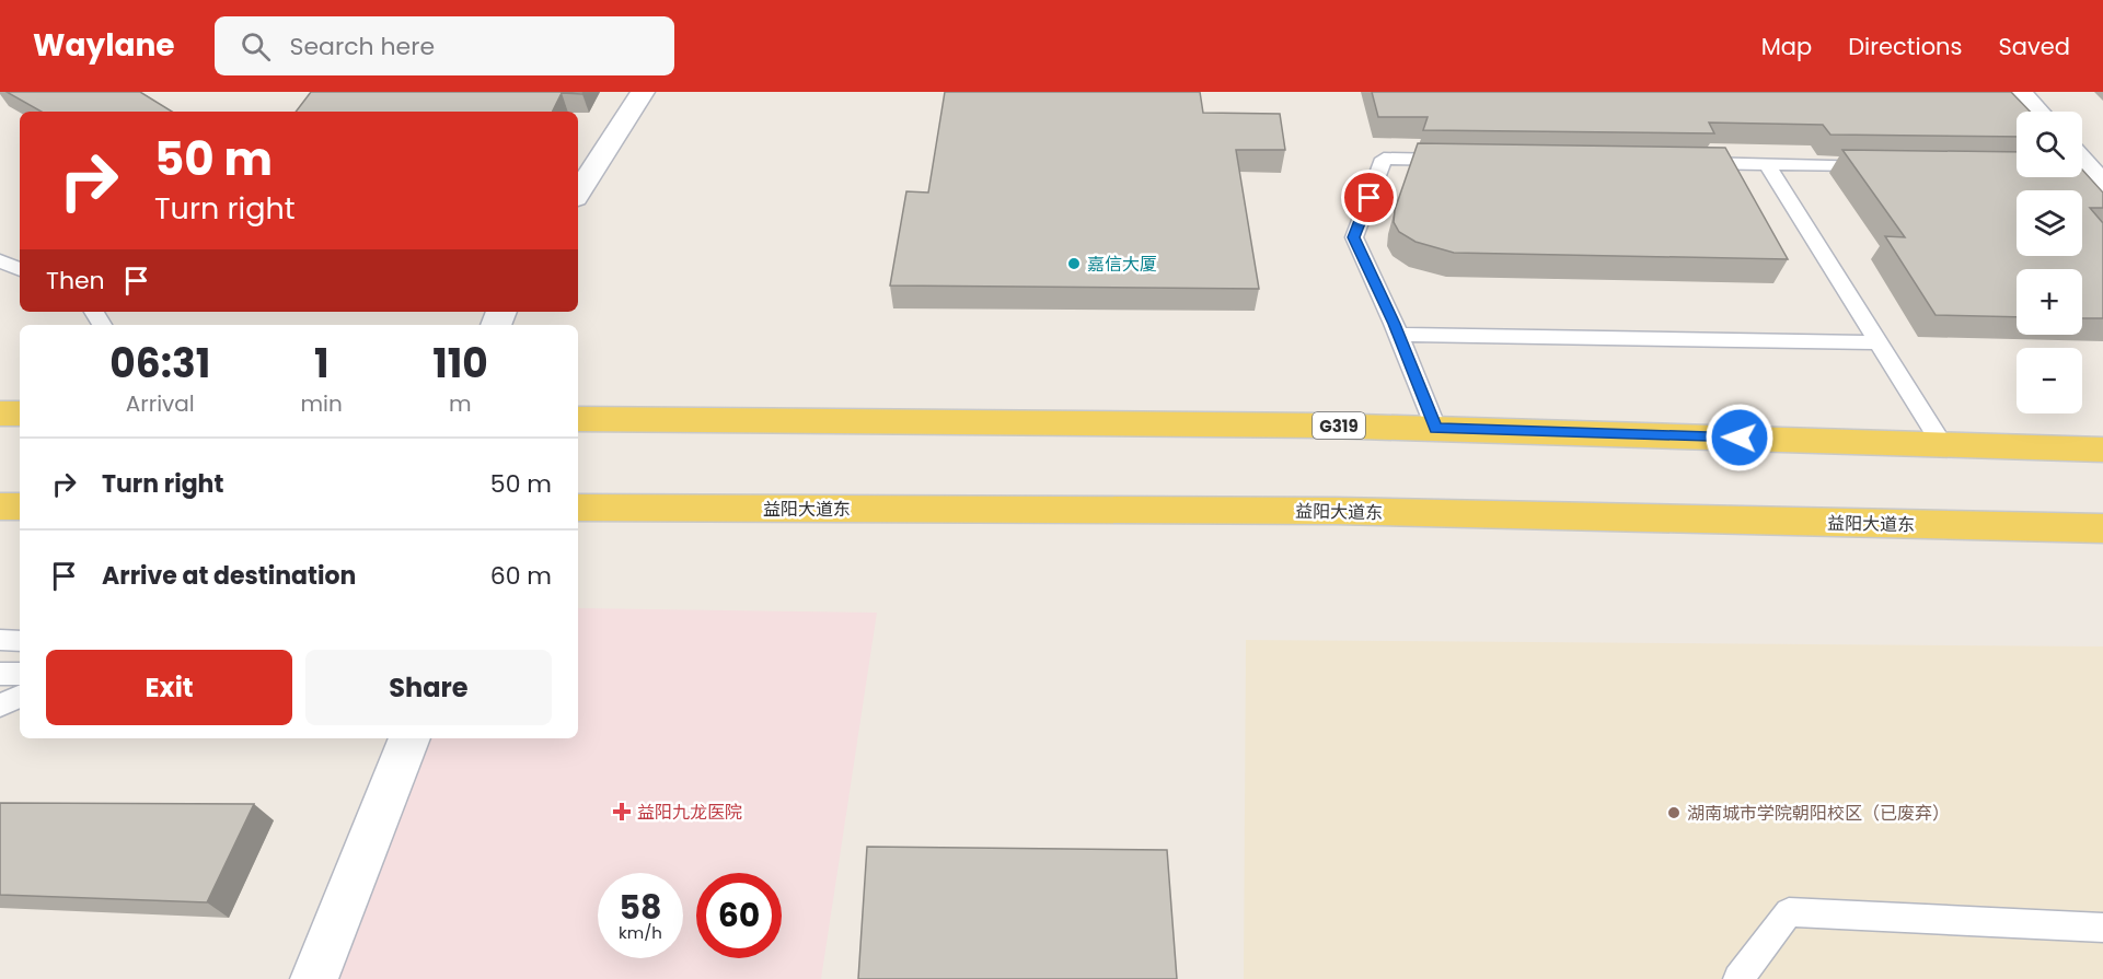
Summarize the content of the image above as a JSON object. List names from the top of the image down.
{
  "streets": {
    "main road": ["G319", "益阳大道东"]
  },
  "places": {
    "other": ["嘉信大厦", "湖南城市学院朝阳校区（已废弃）"],
    "health": ["益阳九龙医院"]
  },
  "page": {
    "header": "Waylane",
    "search": "Search here",
    "nav": ["Map", "Directions", "Saved"],
    "map_buttons": ["+", "−"],
    "turn": ["50 m", "Turn right"],
    "then": "Then",
    "eta": [
      "06:31",
      "Arrival",
      "1",
      "min",
      "110",
      "m"
    ],
    "list": [
      {
        "name": "Turn right",
        "value": "50 m"
      },
      {
        "name": "Arrive at destination",
        "value": "60 m"
      }
    ],
    "buttons": ["Exit", "Share"],
    "speed": "58 km/h",
    "limit": "60"
  }
}
